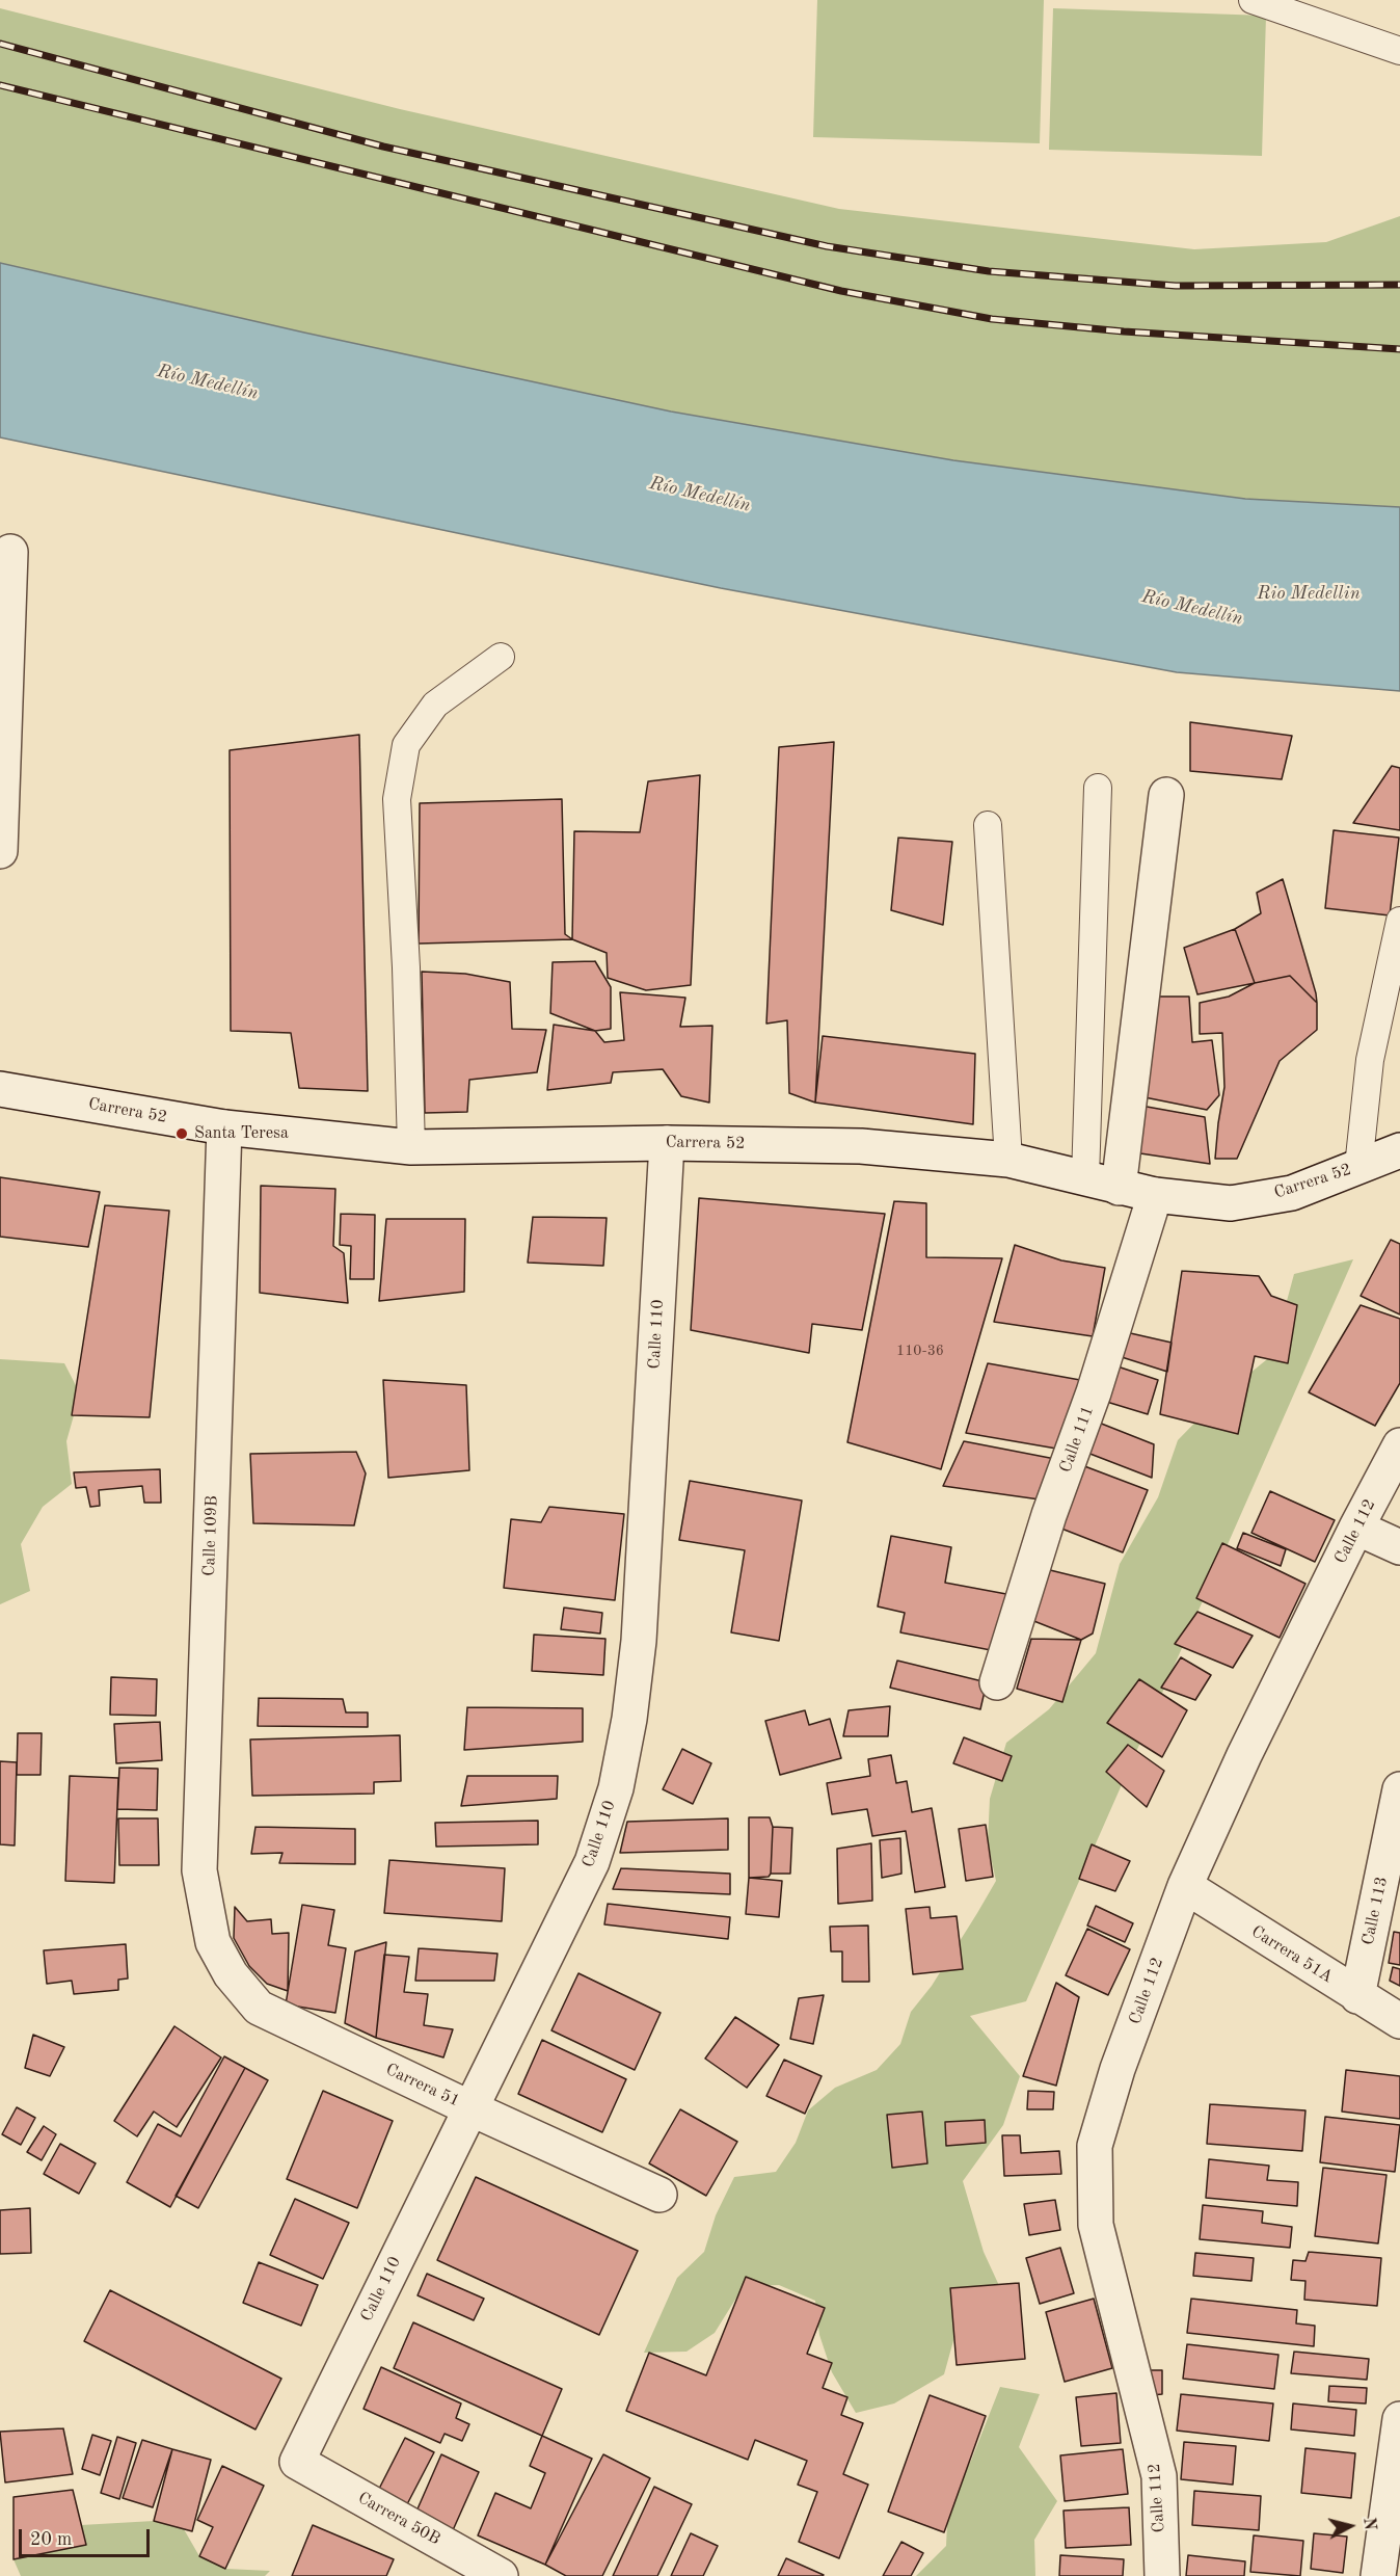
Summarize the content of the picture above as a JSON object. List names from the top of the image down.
{
  "streets": {
    "street": [
      "Carrera 52",
      "Calle 110",
      "Calle 111",
      "Calle 112",
      "Calle 109B",
      "Calle 113",
      "Carrera 51A",
      "Carrera 51",
      "Carrera 50B"
    ]
  },
  "crossings": [
    ["Carrera 52", "Calle 110"],
    ["Carrera 52", "Calle 111"],
    ["Carrera 52", "Calle 109B"],
    ["Calle 110", "Carrera 51"],
    ["Calle 110", "Carrera 50B"],
    ["Calle 112", "Carrera 51A"],
    ["Calle 109B", "Carrera 51"],
    ["Calle 113", "Carrera 51A"]
  ],
  "water": ["Río Medellín", "Rio Medellin"],
  "places": ["Santa Teresa"],
  "house_numbers": ["110-36"],
  "scale_bar": "20 m",
  "north": "right"
}
